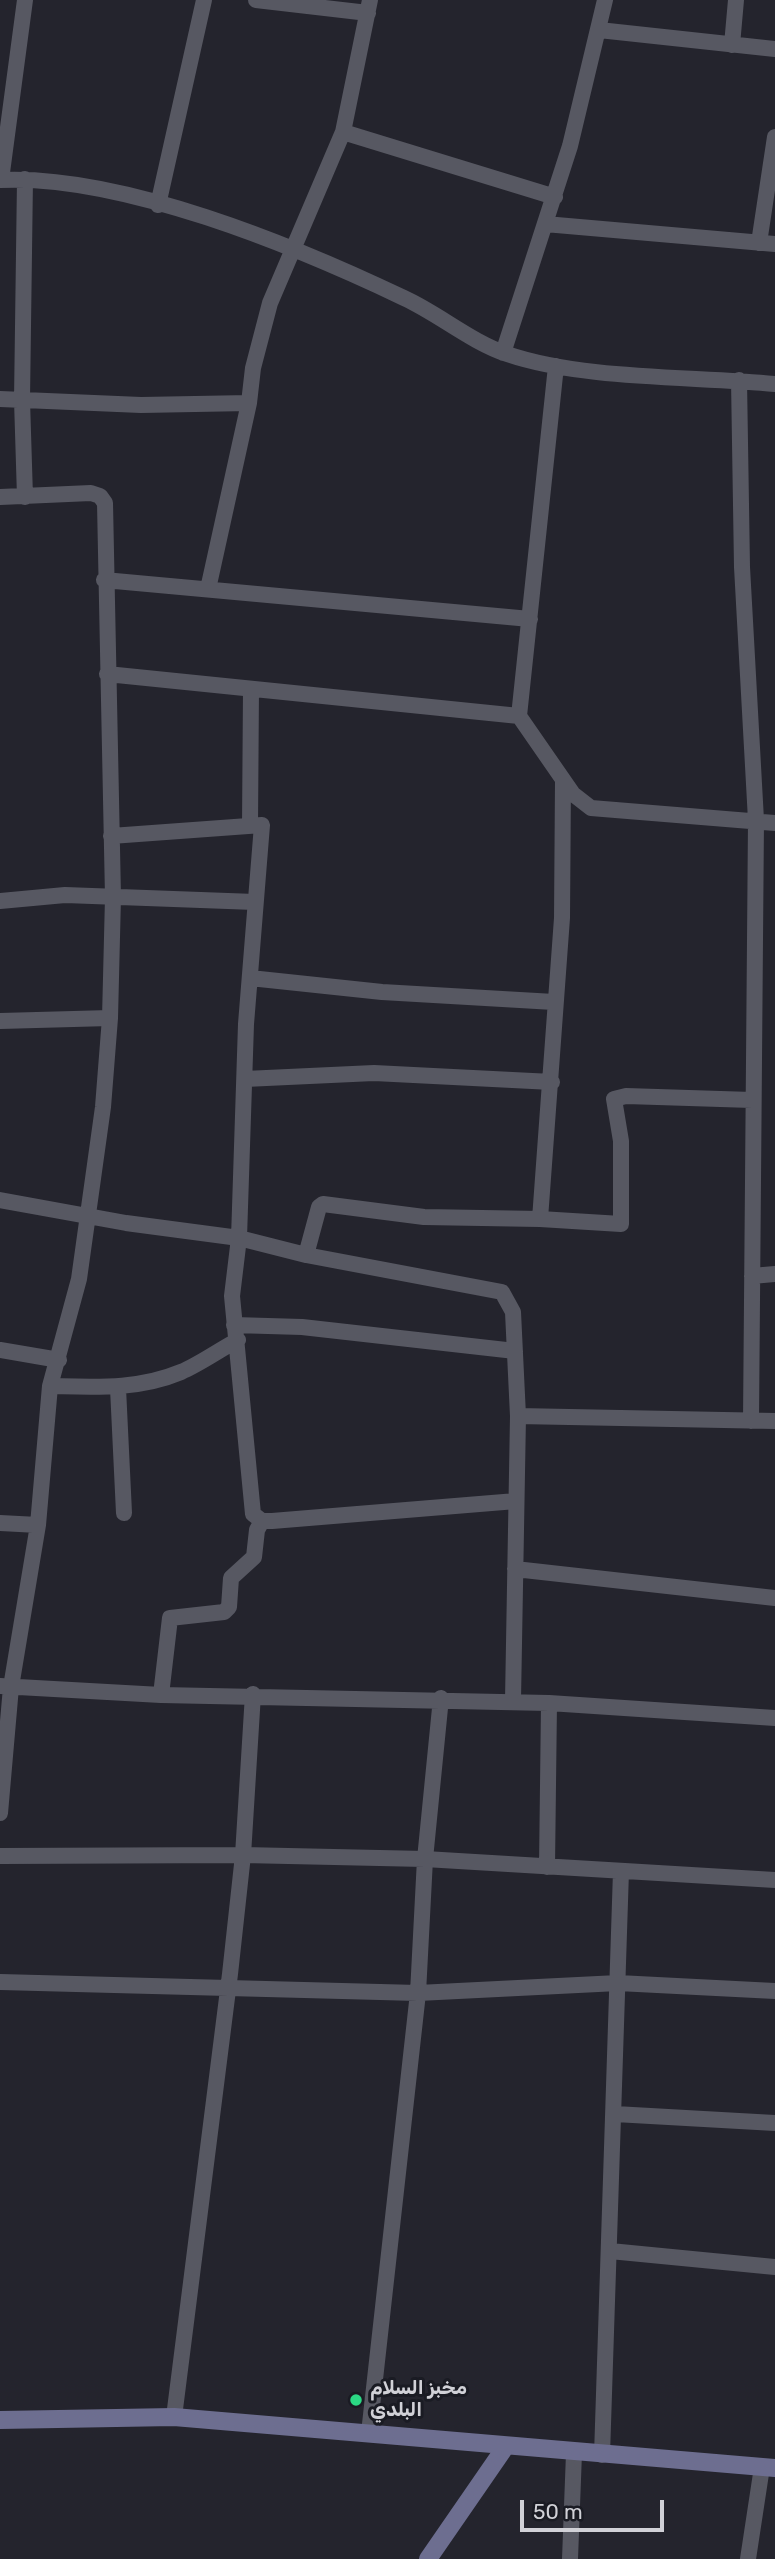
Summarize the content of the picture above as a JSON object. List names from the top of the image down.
{
  "places": ["مخبز السلام البلدي"],
  "scale_bar": "50 m"
}
